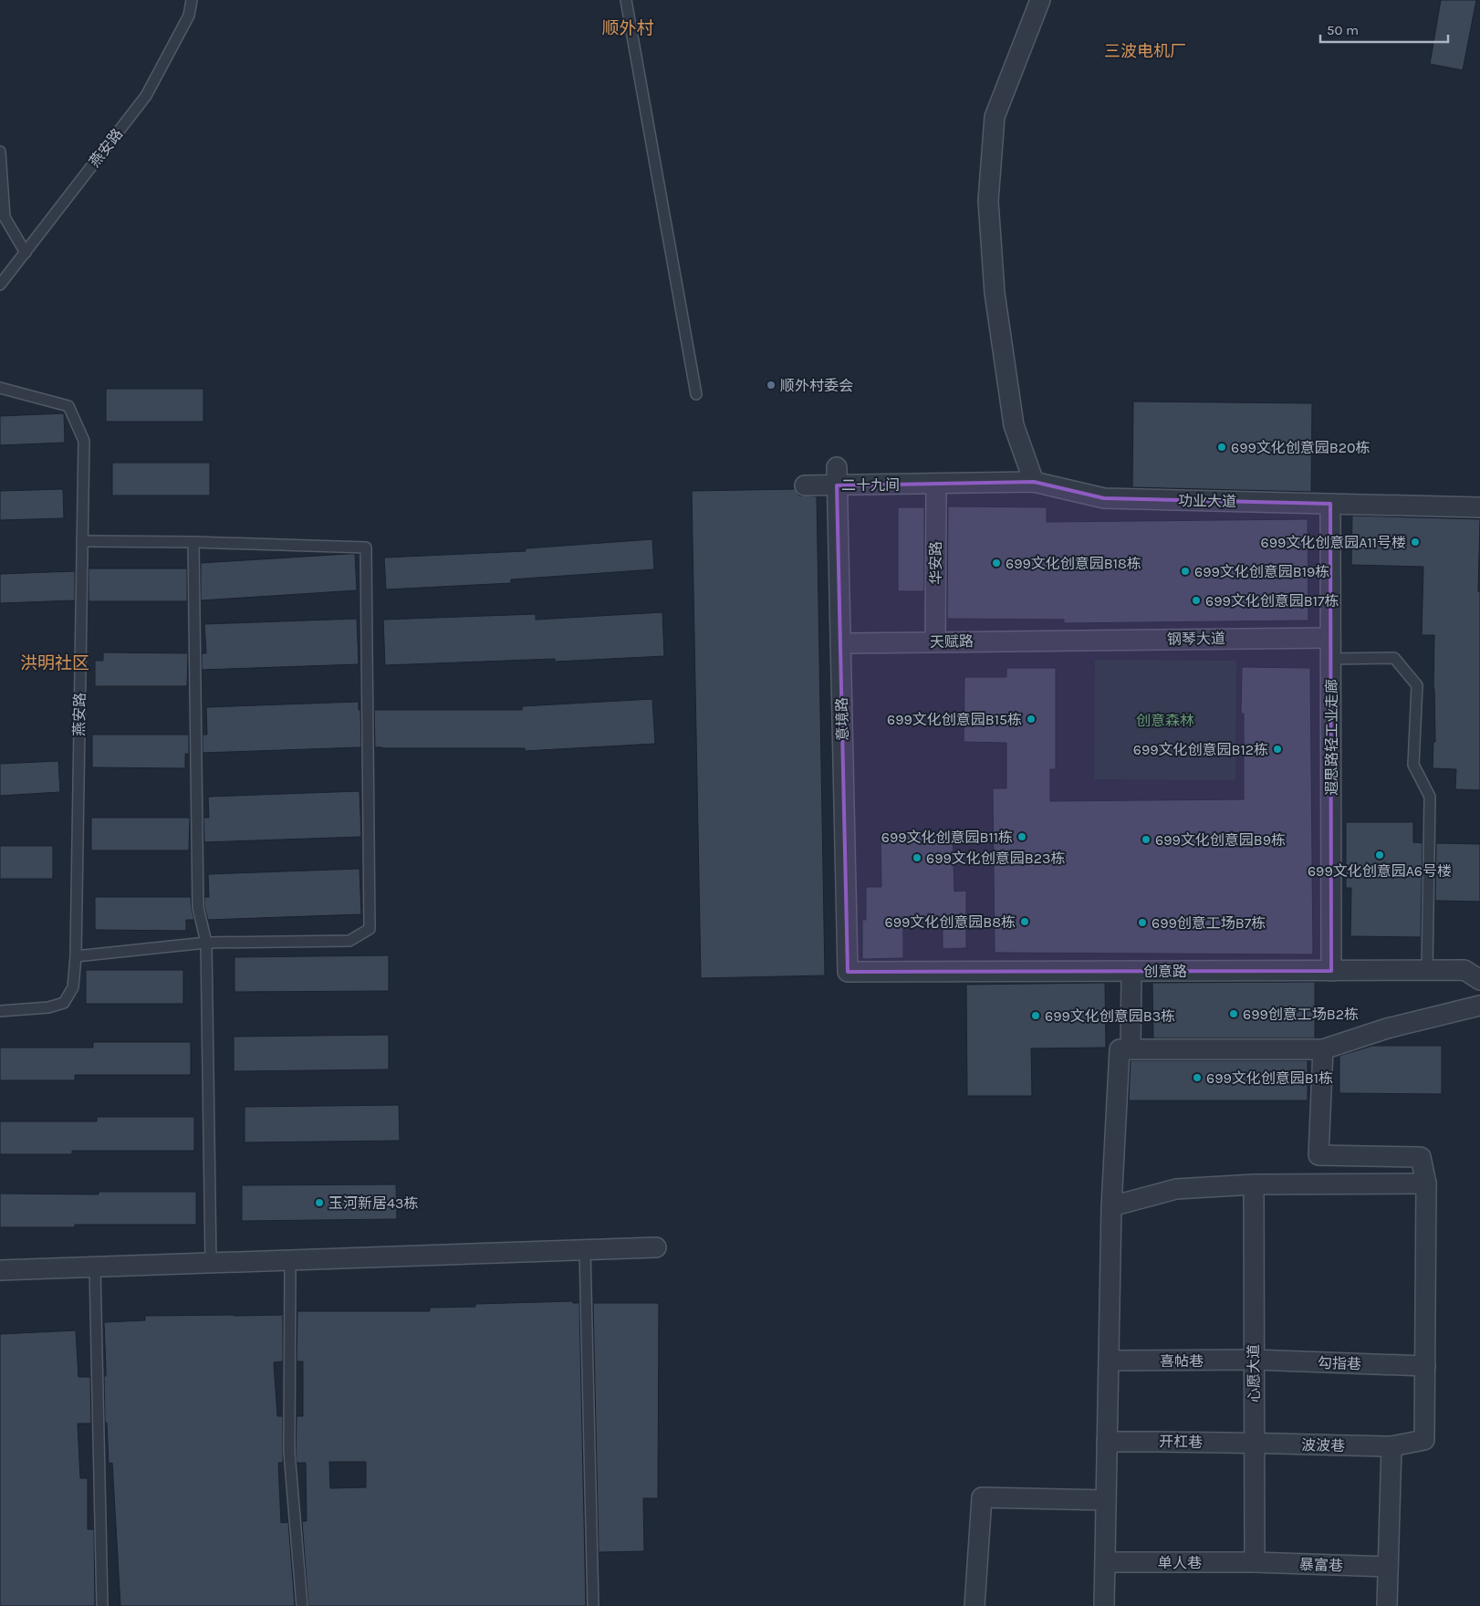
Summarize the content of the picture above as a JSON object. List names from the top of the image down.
{
  "streets": {
    "street": [
      "二十九间",
      "功业大道",
      "华安路",
      "钢琴大道",
      "天赋路",
      "意境路",
      "遐思路轻工业走廊",
      "创意路",
      "喜帖巷",
      "勾指巷",
      "心愿大道",
      "开杠巷",
      "波波巷",
      "单人巷",
      "暴富巷"
    ],
    "lane": ["燕安路"]
  },
  "crossings": [
    ["二十九间", "功业大道"],
    ["二十九间", "华安路"],
    ["二十九间", "意境路"],
    ["功业大道", "华安路"],
    ["功业大道", "遐思路轻工业走廊"],
    ["华安路", "天赋路"],
    ["钢琴大道", "天赋路"],
    ["钢琴大道", "遐思路轻工业走廊"],
    ["天赋路", "意境路"],
    ["意境路", "创意路"],
    ["遐思路轻工业走廊", "创意路"],
    ["喜帖巷", "勾指巷"],
    ["喜帖巷", "心愿大道"],
    ["勾指巷", "心愿大道"],
    ["勾指巷", "波波巷"],
    ["心愿大道", "开杠巷"],
    ["心愿大道", "波波巷"],
    ["心愿大道", "单人巷"],
    ["心愿大道", "暴富巷"],
    ["开杠巷", "波波巷"],
    ["单人巷", "暴富巷"]
  ],
  "districts": ["顺外村", "三波电机厂", "洪明社区"],
  "parks": ["创意森林"],
  "places": [
    "顺外村委会",
    "699文化创意园B20栋",
    "699文化创意园A11号楼",
    "699文化创意园B18栋",
    "699文化创意园B19栋",
    "699文化创意园B17栋",
    "699文化创意园B15栋",
    "699文化创意园B12栋",
    "699文化创意园B11栋",
    "699文化创意园B9栋",
    "699文化创意园A6号楼",
    "699文化创意园B23栋",
    "699文化创意园B8栋",
    "699创意工场B7栋",
    "699创意工场B2栋",
    "699文化创意园B3栋",
    "699文化创意园B1栋",
    "玉河新居43栋"
  ],
  "scale_bar": "50 m"
}
